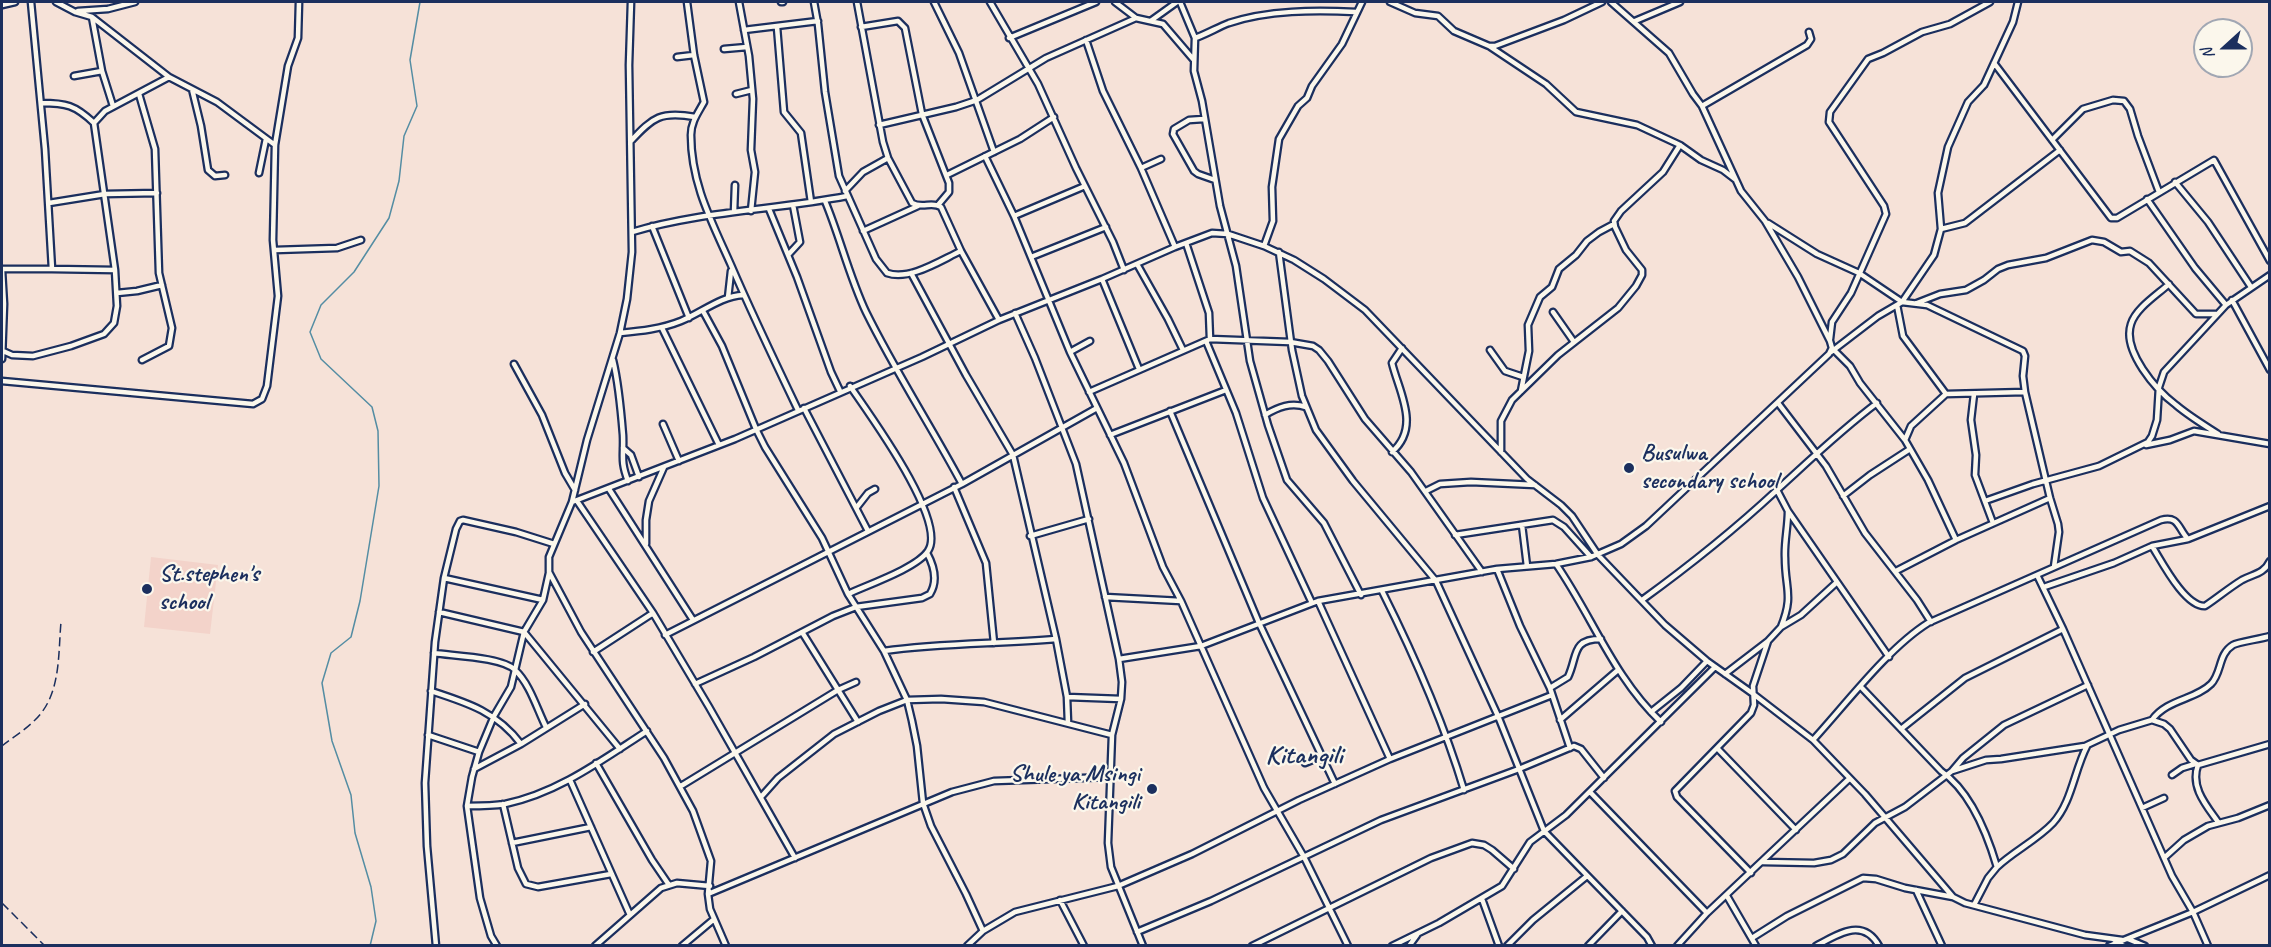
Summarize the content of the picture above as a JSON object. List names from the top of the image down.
{
  "districts": ["Kitangili"],
  "places": ["Busulwa secondary school", "St.stephen's school", "Shule ya Msingi Kitangili"],
  "north": "left"
}
